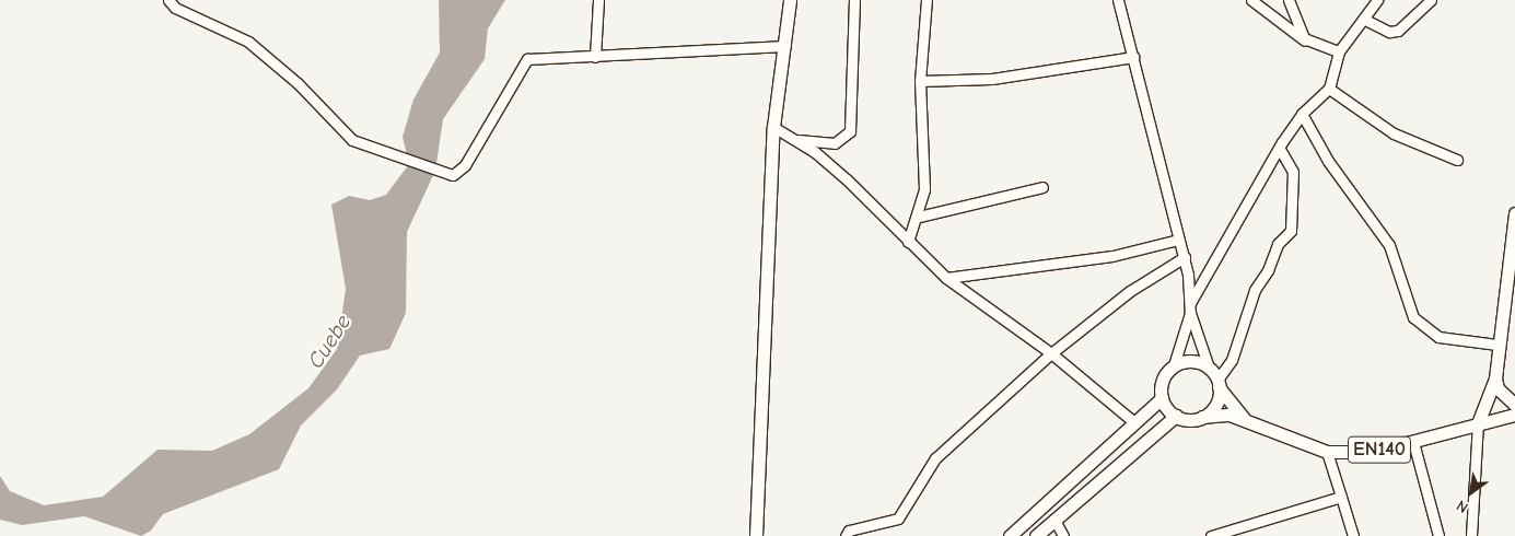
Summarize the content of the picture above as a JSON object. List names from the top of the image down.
{
  "streets": {
    "main road": ["EN140"]
  },
  "water": ["Cuebe"],
  "north": "bottom left"
}
